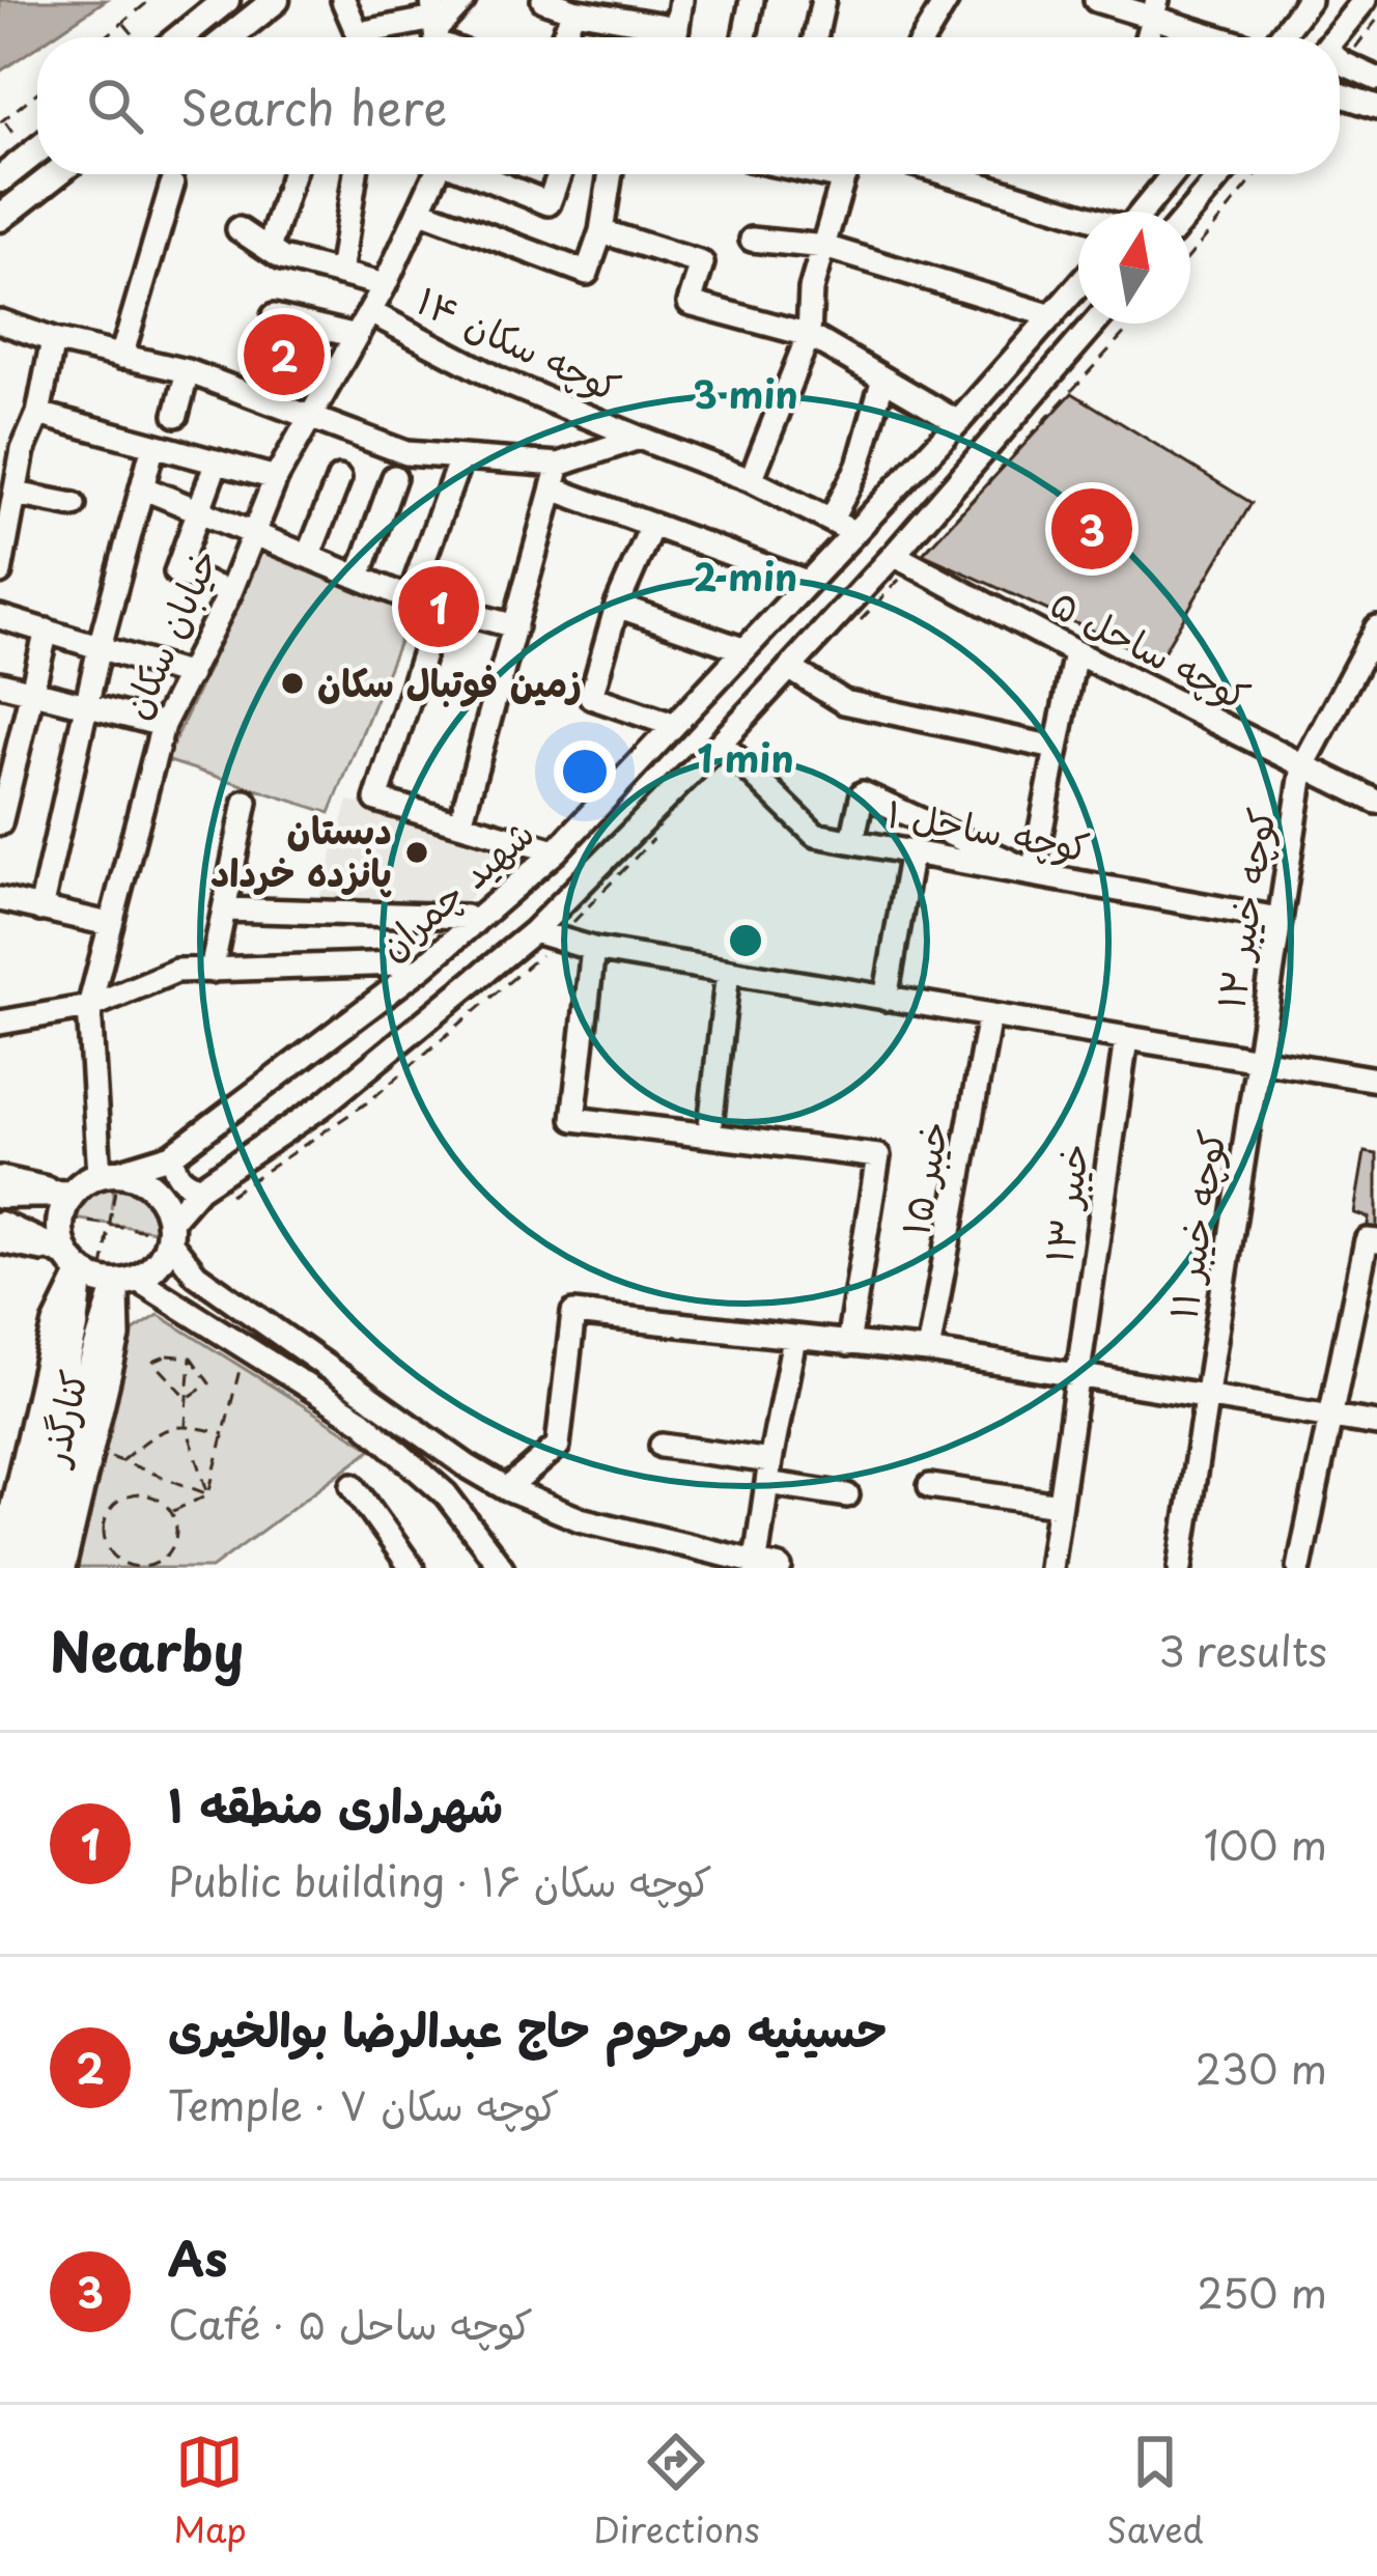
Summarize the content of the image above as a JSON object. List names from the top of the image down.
{
  "streets": {
    "street": [
      "کوچه سکان ۱۴",
      "خیابان سکان",
      "کوچه ساحل ۵",
      "کوچه ساحل ۱",
      "شهید چمران",
      "کوچه خیبر ۱۲",
      "خیبر ۱۵",
      "خیبر ۱۳",
      "کوچه خیبر ۱۱",
      "کنارگذر"
    ]
  },
  "crossings": [
    ["کوچه سکان ۱۴", "خیابان سکان"],
    ["کوچه سکان ۱۴", "شهید چمران"],
    ["خیابان سکان", "شهید چمران"],
    ["کوچه ساحل ۵", "شهید چمران"],
    ["کوچه ساحل ۵", "کوچه خیبر ۱۲"],
    ["کوچه ساحل ۱", "شهید چمران"],
    ["کوچه ساحل ۱", "کوچه خیبر ۱۲"],
    ["کوچه خیبر ۱۲", "کوچه خیبر ۱۱"]
  ],
  "places": ["زمین فوتبال سکان", "دبستان پانزده خرداد"],
  "north": "top",
  "page": {
    "search": "Search here",
    "pins": ["2", "3", "1"],
    "heading": ["Nearby", "3 results"],
    "list": [
      {
        "mark": "1",
        "name": "شهرداری منطقه ١",
        "note": "Public building · کوچه سکان ۱۶",
        "value": "100 m"
      },
      {
        "mark": "2",
        "name": "حسینیه مرحوم حاج عبدالرضا بوالخیری",
        "note": "Temple · کوچه سکان ۷",
        "value": "230 m"
      },
      {
        "mark": "3",
        "name": "As",
        "note": "Café · کوچه ساحل ۵",
        "value": "250 m"
      }
    ],
    "nav": ["Map", "Directions", "Saved"]
  },
  "rings": ["3 min", "2 min", "1 min"]
}
